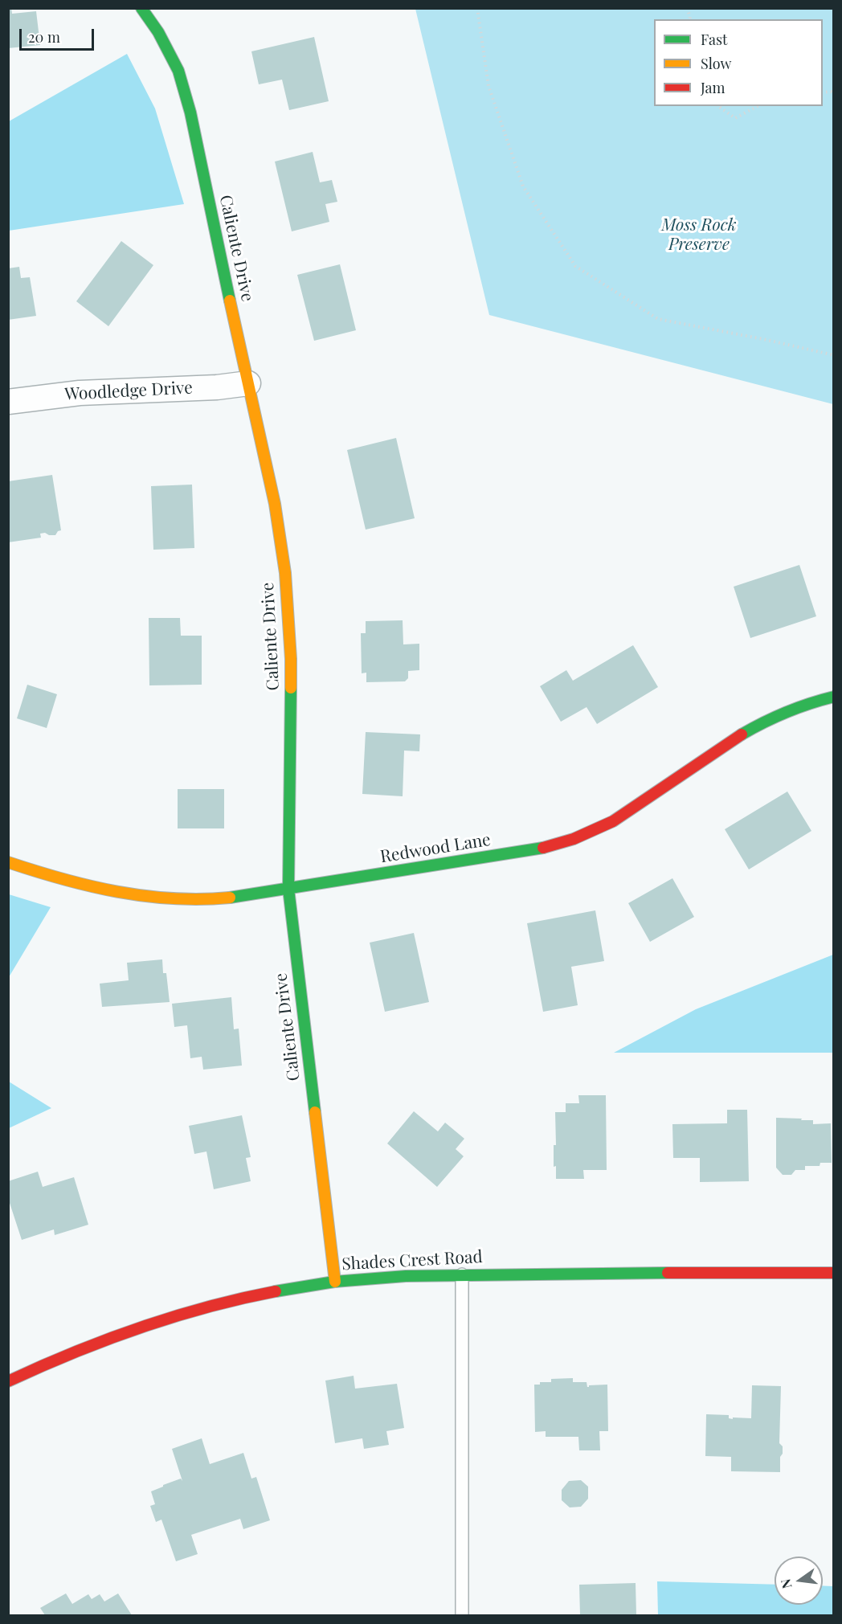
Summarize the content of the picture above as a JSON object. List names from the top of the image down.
{
  "streets": {
    "street": [
      "Caliente Drive",
      "Woodledge Drive",
      "Redwood Lane",
      "Shades Crest Road"
    ]
  },
  "crossings": [
    ["Caliente Drive", "Woodledge Drive"],
    ["Caliente Drive", "Redwood Lane"],
    ["Caliente Drive", "Shades Crest Road"]
  ],
  "parks": ["Moss Rock Preserve"],
  "legend": ["Fast", "Slow", "Jam"],
  "scale_bar": "20 m",
  "north": "left"
}
